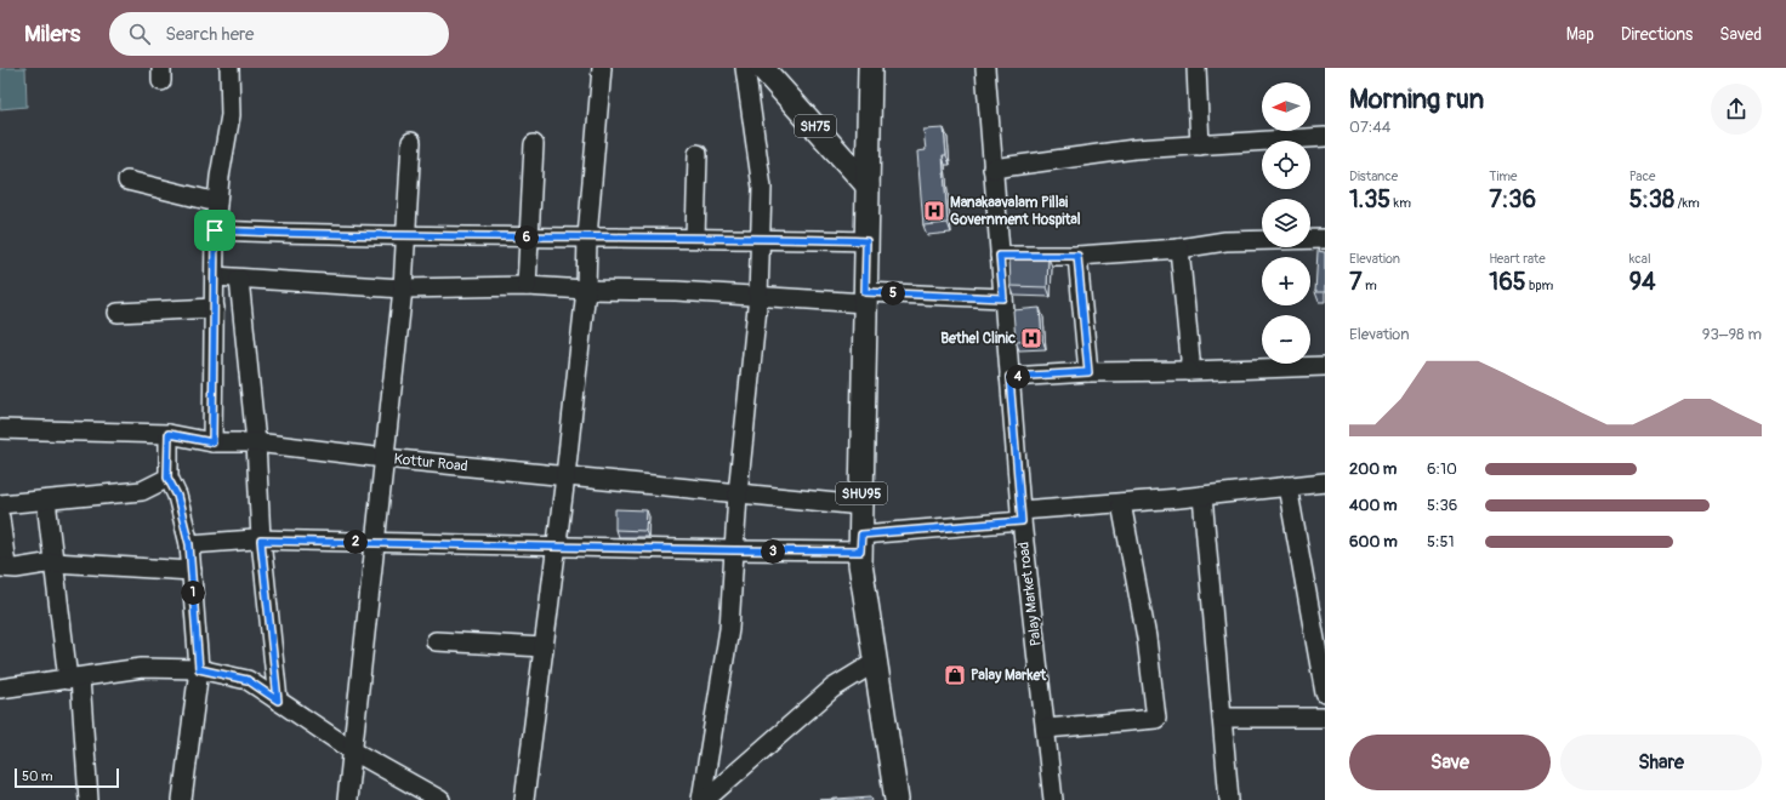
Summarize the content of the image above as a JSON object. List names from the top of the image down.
{
  "streets": {
    "main road": ["SH75", "SHU95"],
    "street": ["Kottur Road", "Palay Market road"]
  },
  "crossings": [
    ["SH75", "SHU95"],
    ["Kottur Road", "SHU95"]
  ],
  "places": {
    "hospital": ["Manakaavalam Pillai Government Hospital", "Bethel Clinic"],
    "shop": ["Palay Market"]
  },
  "scale_bar": "50 m",
  "north": "left",
  "page": {
    "header": "Milers",
    "search": "Search here",
    "nav": ["Map", "Directions", "Saved"],
    "heading": ["Morning run", "07:44"],
    "map_buttons": ["+", "−"],
    "stats": [
      ["Distance", "1.35 km"],
      ["Time", "7:36"],
      ["Pace", "5:38 /km"],
      ["Elevation", "7 m"],
      ["Heart rate", "165 bpm"],
      ["kcal", "94"]
    ],
    "pins": [
      "6",
      "5",
      "4",
      "2",
      "3",
      "1"
    ],
    "chart": ["Elevation", "93–98 m"],
    "list": [
      {
        "name": "200 m",
        "note": "6:10"
      },
      {
        "name": "400 m",
        "note": "5:36"
      },
      {
        "name": "600 m",
        "note": "5:51"
      }
    ],
    "buttons": ["Save", "Share"],
    "scale": "50 m"
  }
}
